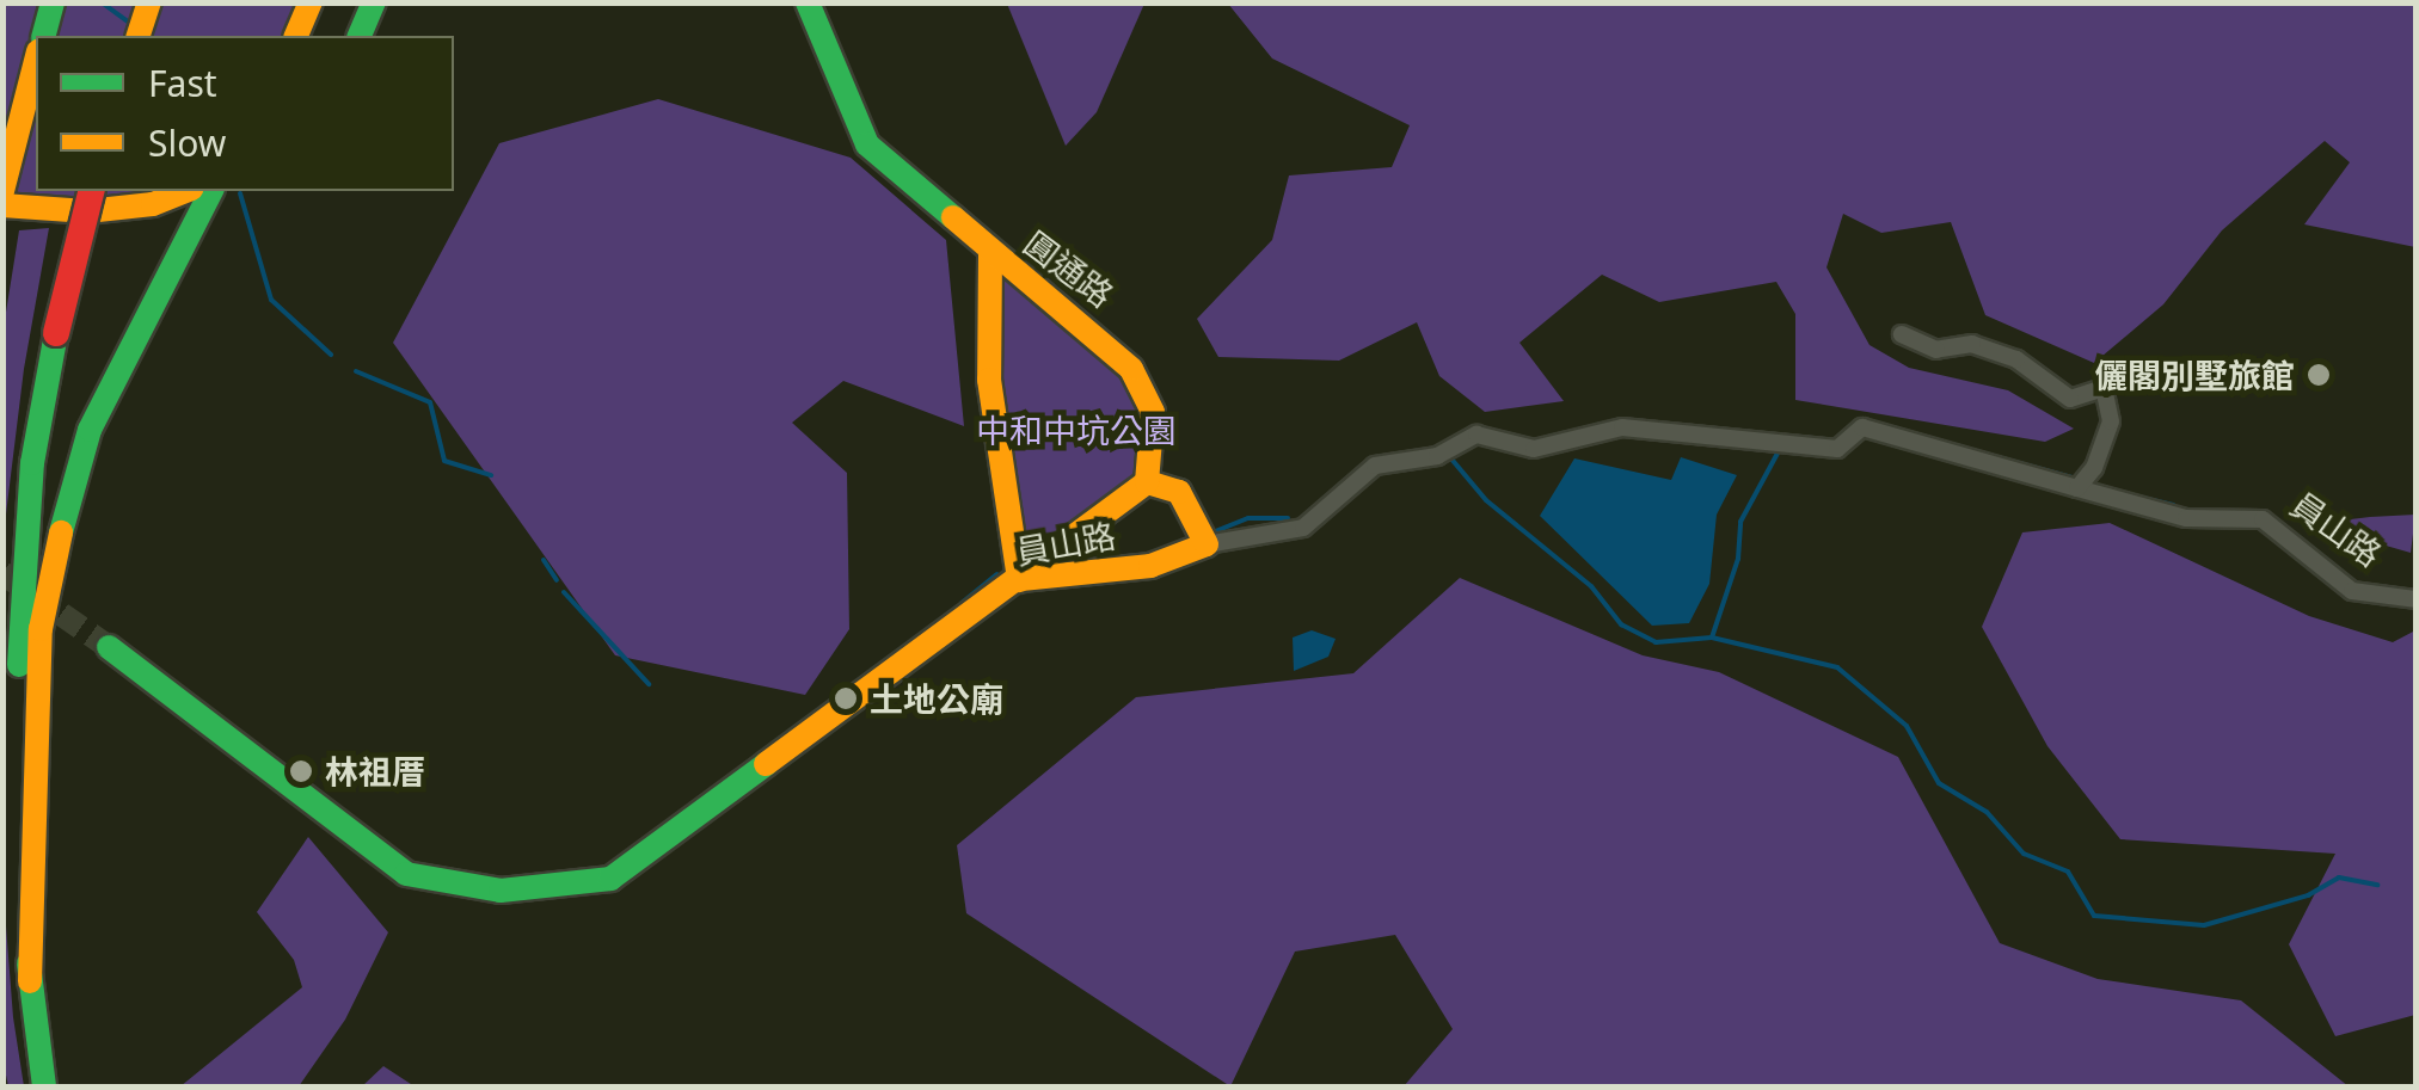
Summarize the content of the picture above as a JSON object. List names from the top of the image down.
{
  "streets": {
    "main road": ["圓通路", "員山路"]
  },
  "parks": ["中和中坑公園"],
  "places": ["儷閣別墅旅館", "土地公廟", "林祖厝"],
  "legend": ["Fast", "Slow"]
}
